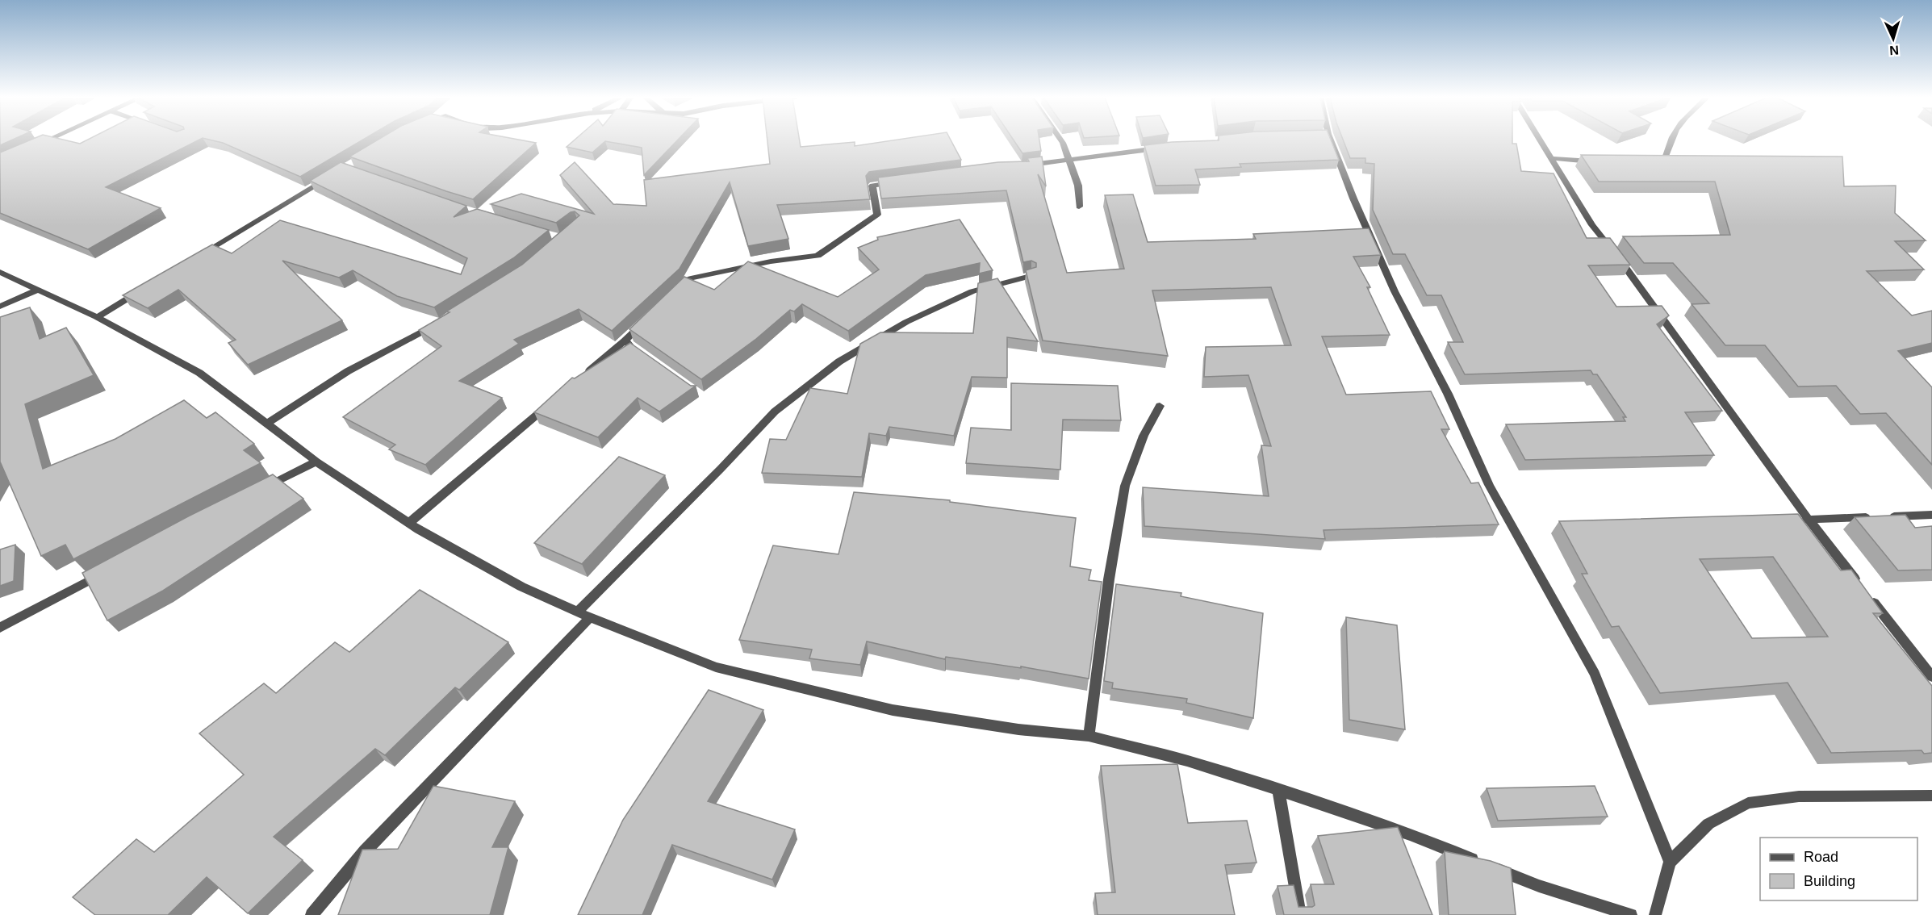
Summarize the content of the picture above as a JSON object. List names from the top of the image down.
{
  "legend": ["Road", "Building"],
  "north": "bottom"
}
